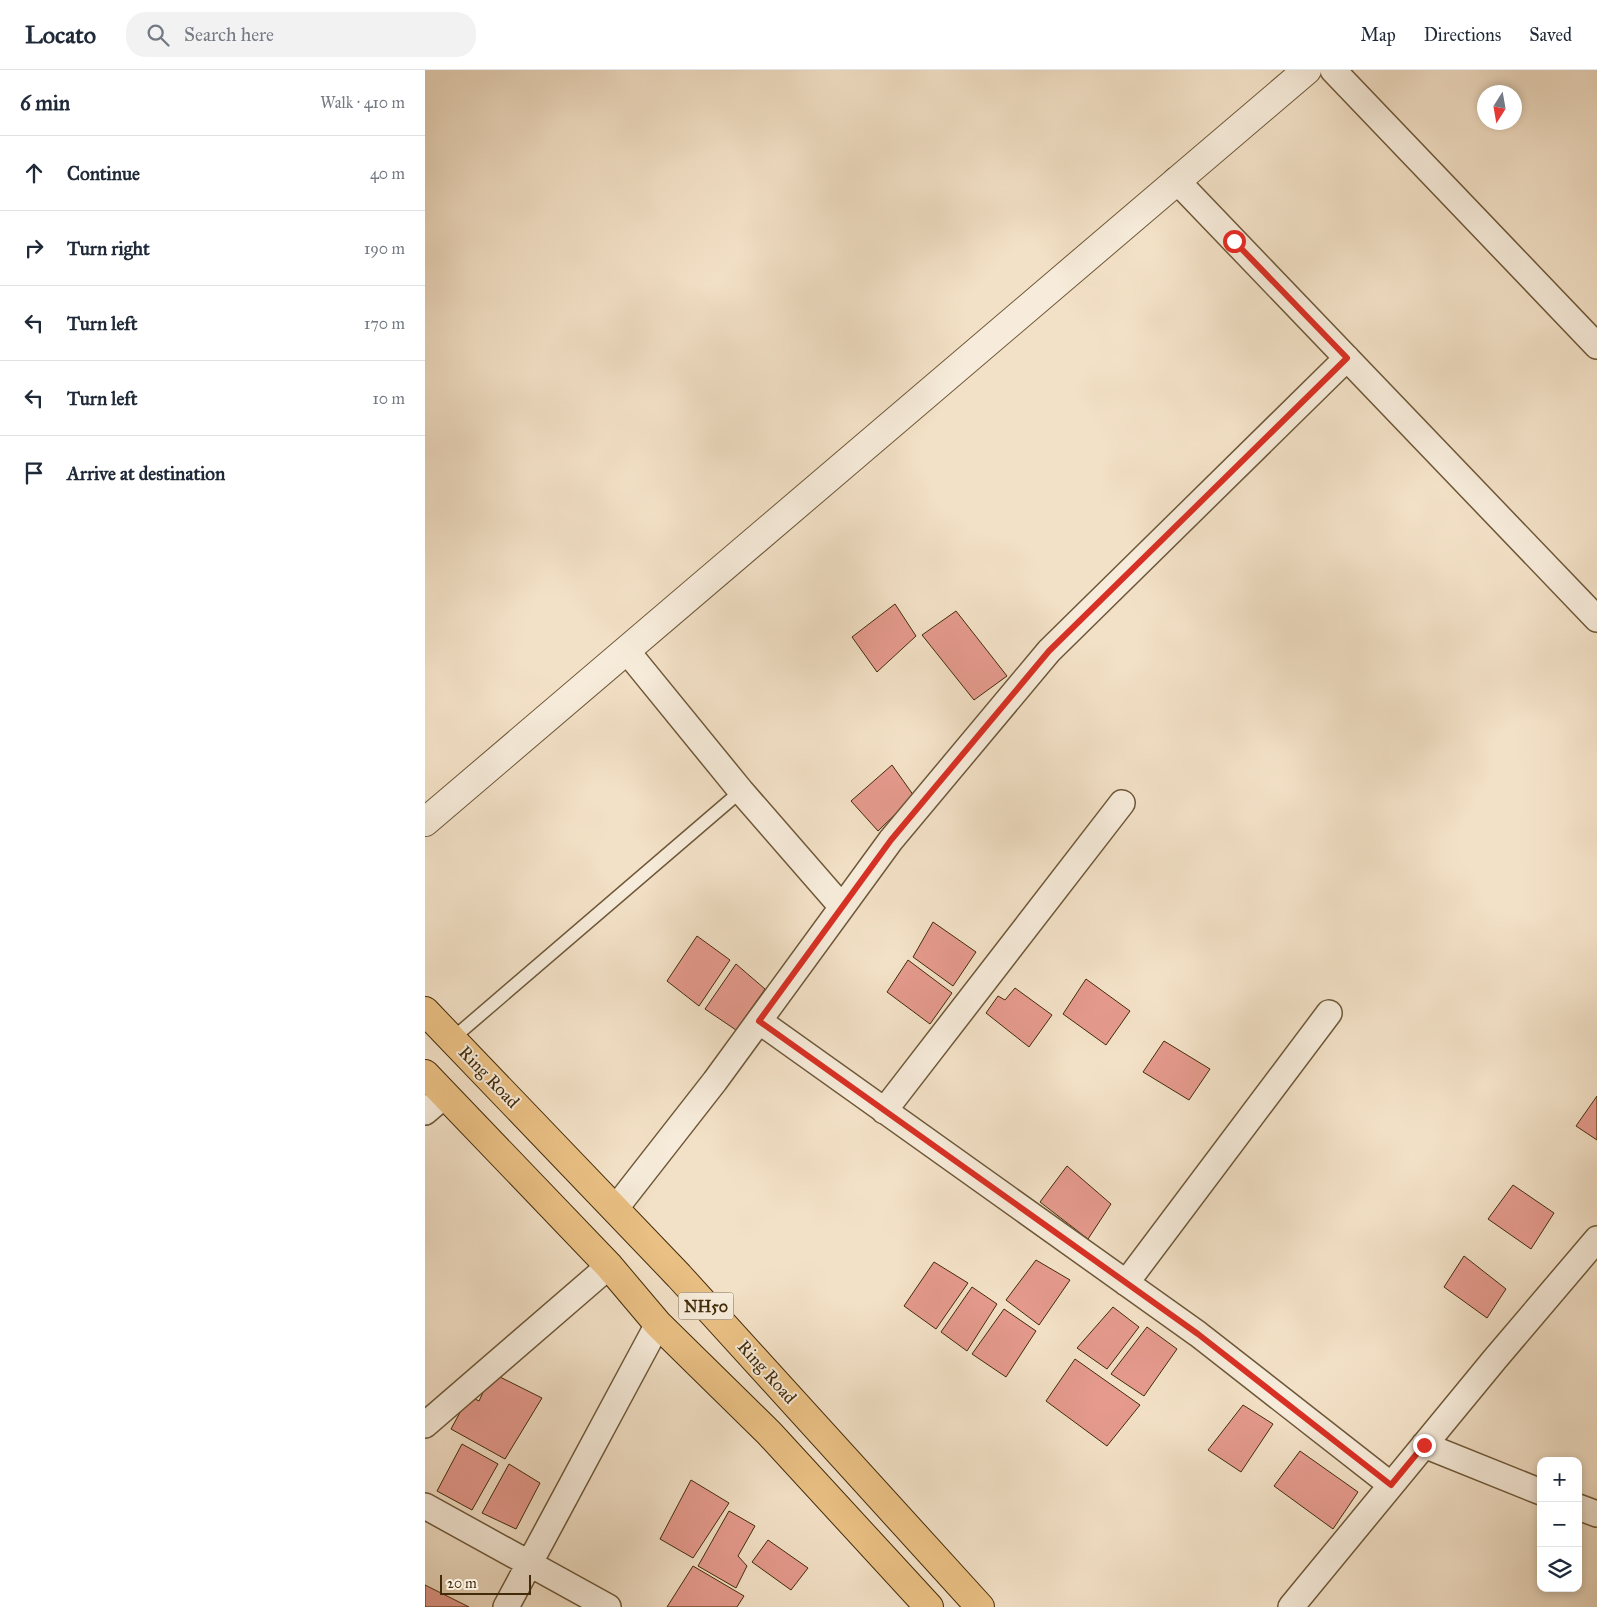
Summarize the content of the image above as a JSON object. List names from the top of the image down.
{
  "streets": {
    "highway": ["Ring Road", "NH50"]
  },
  "scale_bar": "20 m",
  "north": "bottom",
  "page": {
    "header": "Locato",
    "search": "Search here",
    "nav": ["Map", "Directions", "Saved"],
    "heading": ["6 min", "Walk · 410 m"],
    "list": [
      ["Continue", "40 m"],
      ["Turn right", "190 m"],
      ["Turn left", "170 m"],
      ["Turn left", "10 m"],
      "Arrive at destination"
    ],
    "map_buttons": ["+", "−"],
    "scale": "20 m"
  }
}
